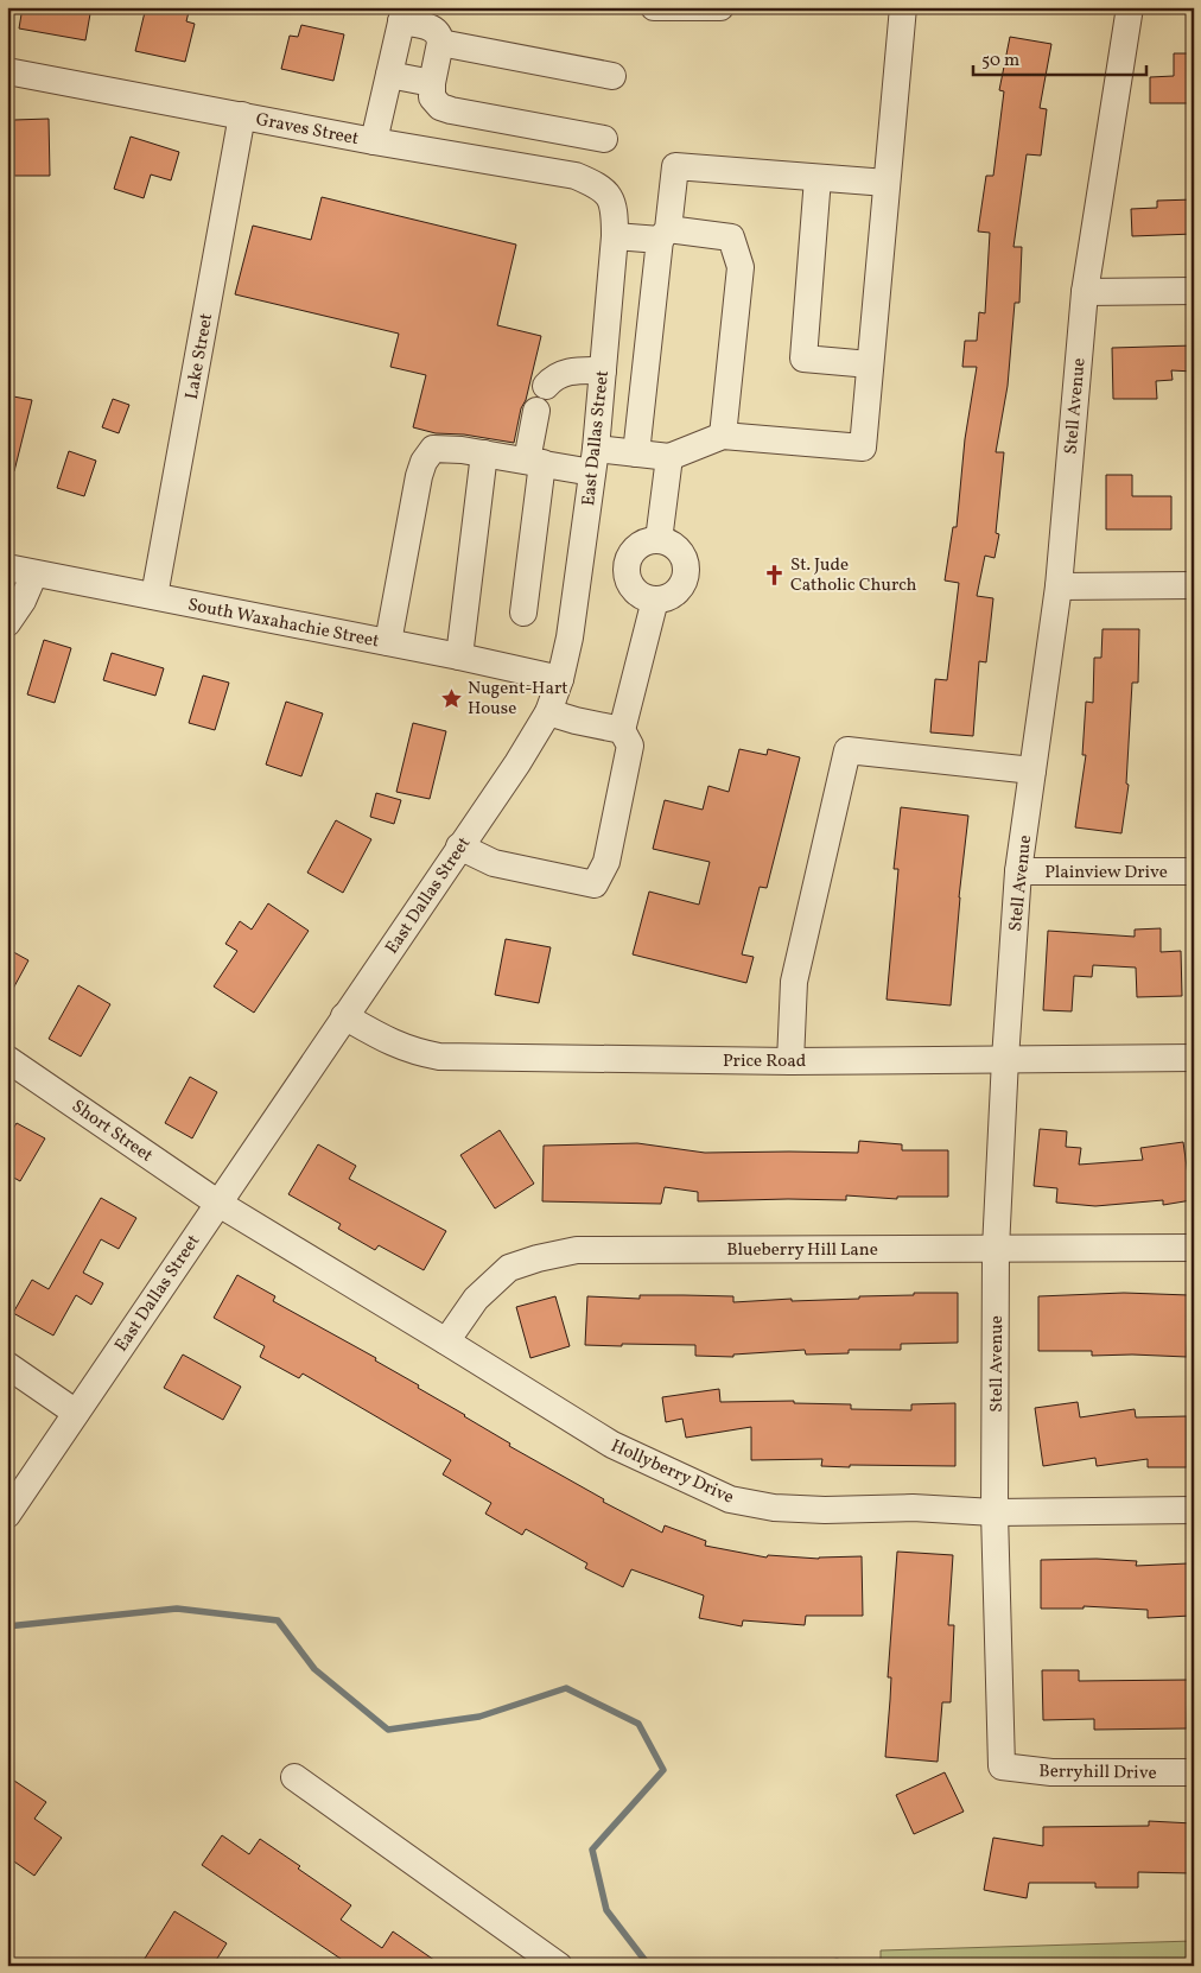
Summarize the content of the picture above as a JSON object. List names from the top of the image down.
{
  "streets": {
    "street": [
      "Graves Street",
      "Lake Street",
      "Stell Avenue",
      "East Dallas Street",
      "South Waxahachie Street",
      "Plainview Drive",
      "Price Road",
      "Short Street",
      "Blueberry Hill Lane",
      "Hollyberry Drive",
      "Berryhill Drive"
    ]
  },
  "crossings": [
    ["Graves Street", "Lake Street"],
    ["Graves Street", "East Dallas Street"],
    ["Lake Street", "South Waxahachie Street"],
    ["Stell Avenue", "Plainview Drive"],
    ["Stell Avenue", "Price Road"],
    ["Stell Avenue", "Blueberry Hill Lane"],
    ["Stell Avenue", "Hollyberry Drive"],
    ["Stell Avenue", "Berryhill Drive"],
    ["East Dallas Street", "South Waxahachie Street"],
    ["East Dallas Street", "Price Road"],
    ["East Dallas Street", "Short Street"],
    ["East Dallas Street", "Hollyberry Drive"],
    ["Short Street", "Hollyberry Drive"],
    ["Blueberry Hill Lane", "Hollyberry Drive"]
  ],
  "places": {
    "church": ["St. Jude Catholic Church"],
    "place": ["Nugent-Hart House"]
  },
  "scale_bar": "50 m"
}
